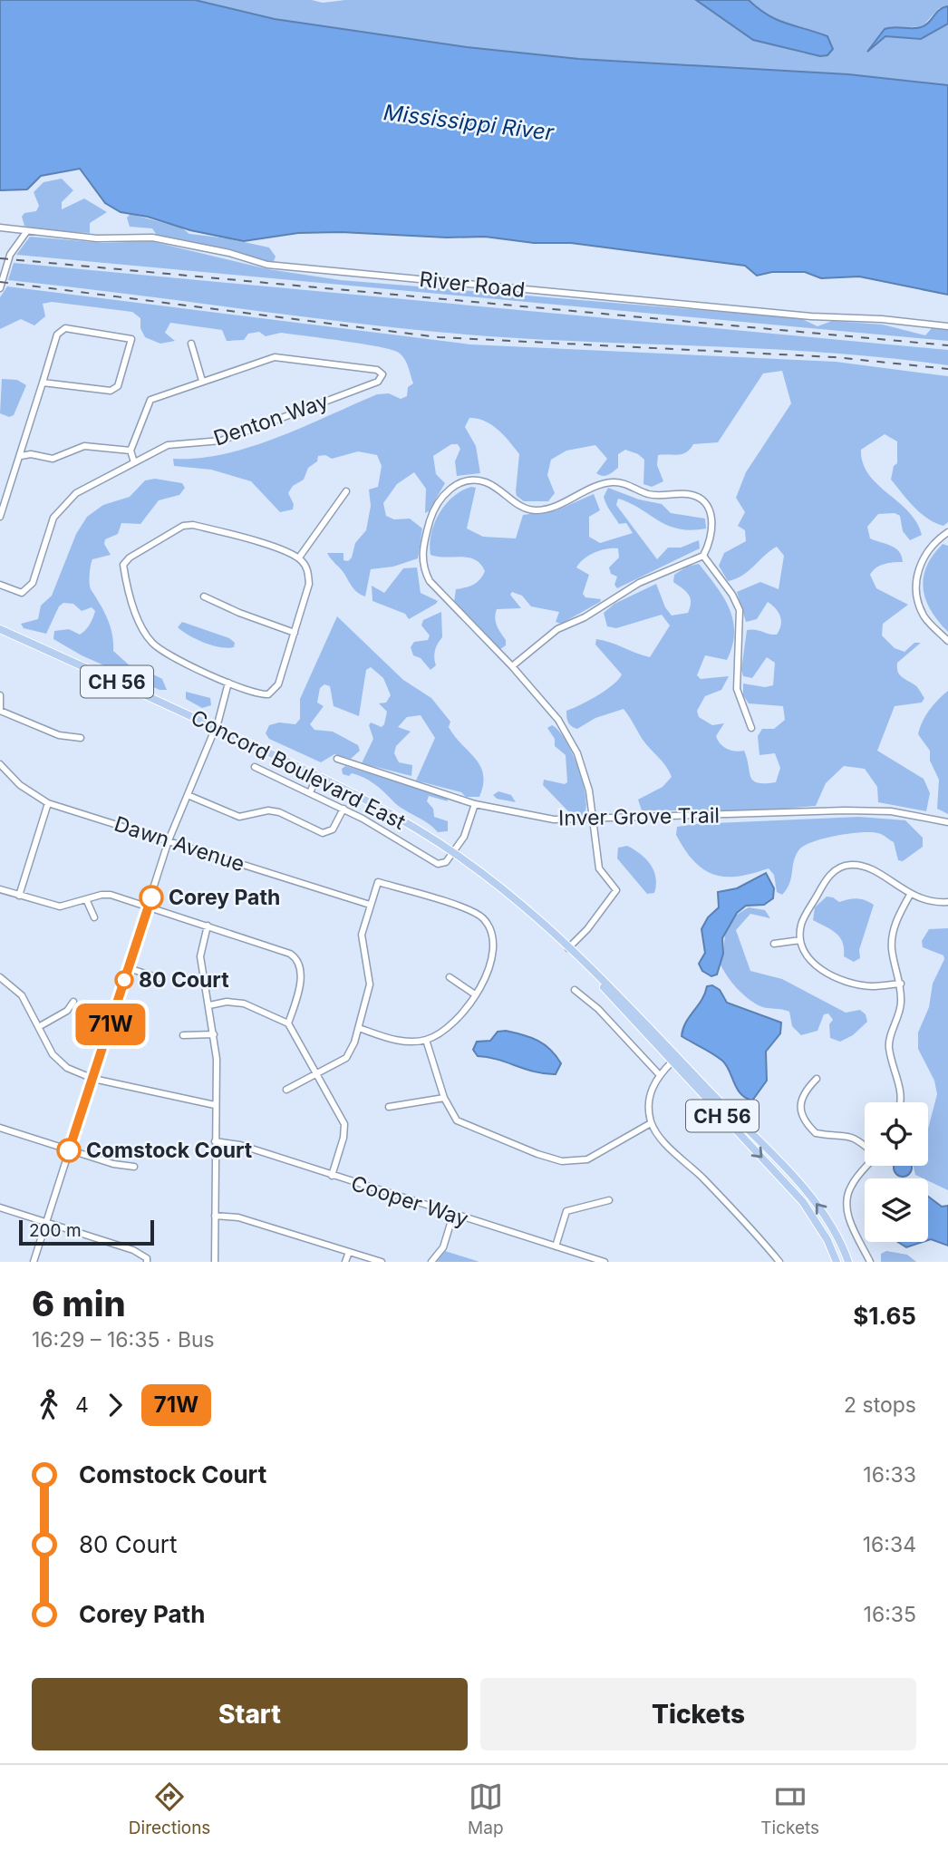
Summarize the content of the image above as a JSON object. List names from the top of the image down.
{
  "streets": {
    "main road": ["CH 56", "Concord Boulevard East"],
    "street": [
      "River Road",
      "Denton Way",
      "Inver Grove Trail",
      "Dawn Avenue",
      "Cooper Way"
    ]
  },
  "crossings": [
    ["CH 56", "Concord Boulevard East"]
  ],
  "water": ["Mississippi River"],
  "places": ["Corey Path", "80 Court", "Comstock Court"],
  "lines": ["bus line 71W"],
  "scale_bar": "200 m",
  "page": {
    "on_map": "71W",
    "scale": "200 m",
    "heading": ["6 min", "16:29 – 16:35 · Bus", "$1.65"],
    "legs": ["4", "71W", "2 stops"],
    "list": [
      {
        "name": "Comstock Court",
        "value": "16:33"
      },
      {
        "name": "80 Court",
        "value": "16:34"
      },
      {
        "name": "Corey Path",
        "value": "16:35"
      }
    ],
    "buttons": ["Start", "Tickets"],
    "tabs": ["Directions", "Map", "Tickets"]
  }
}
